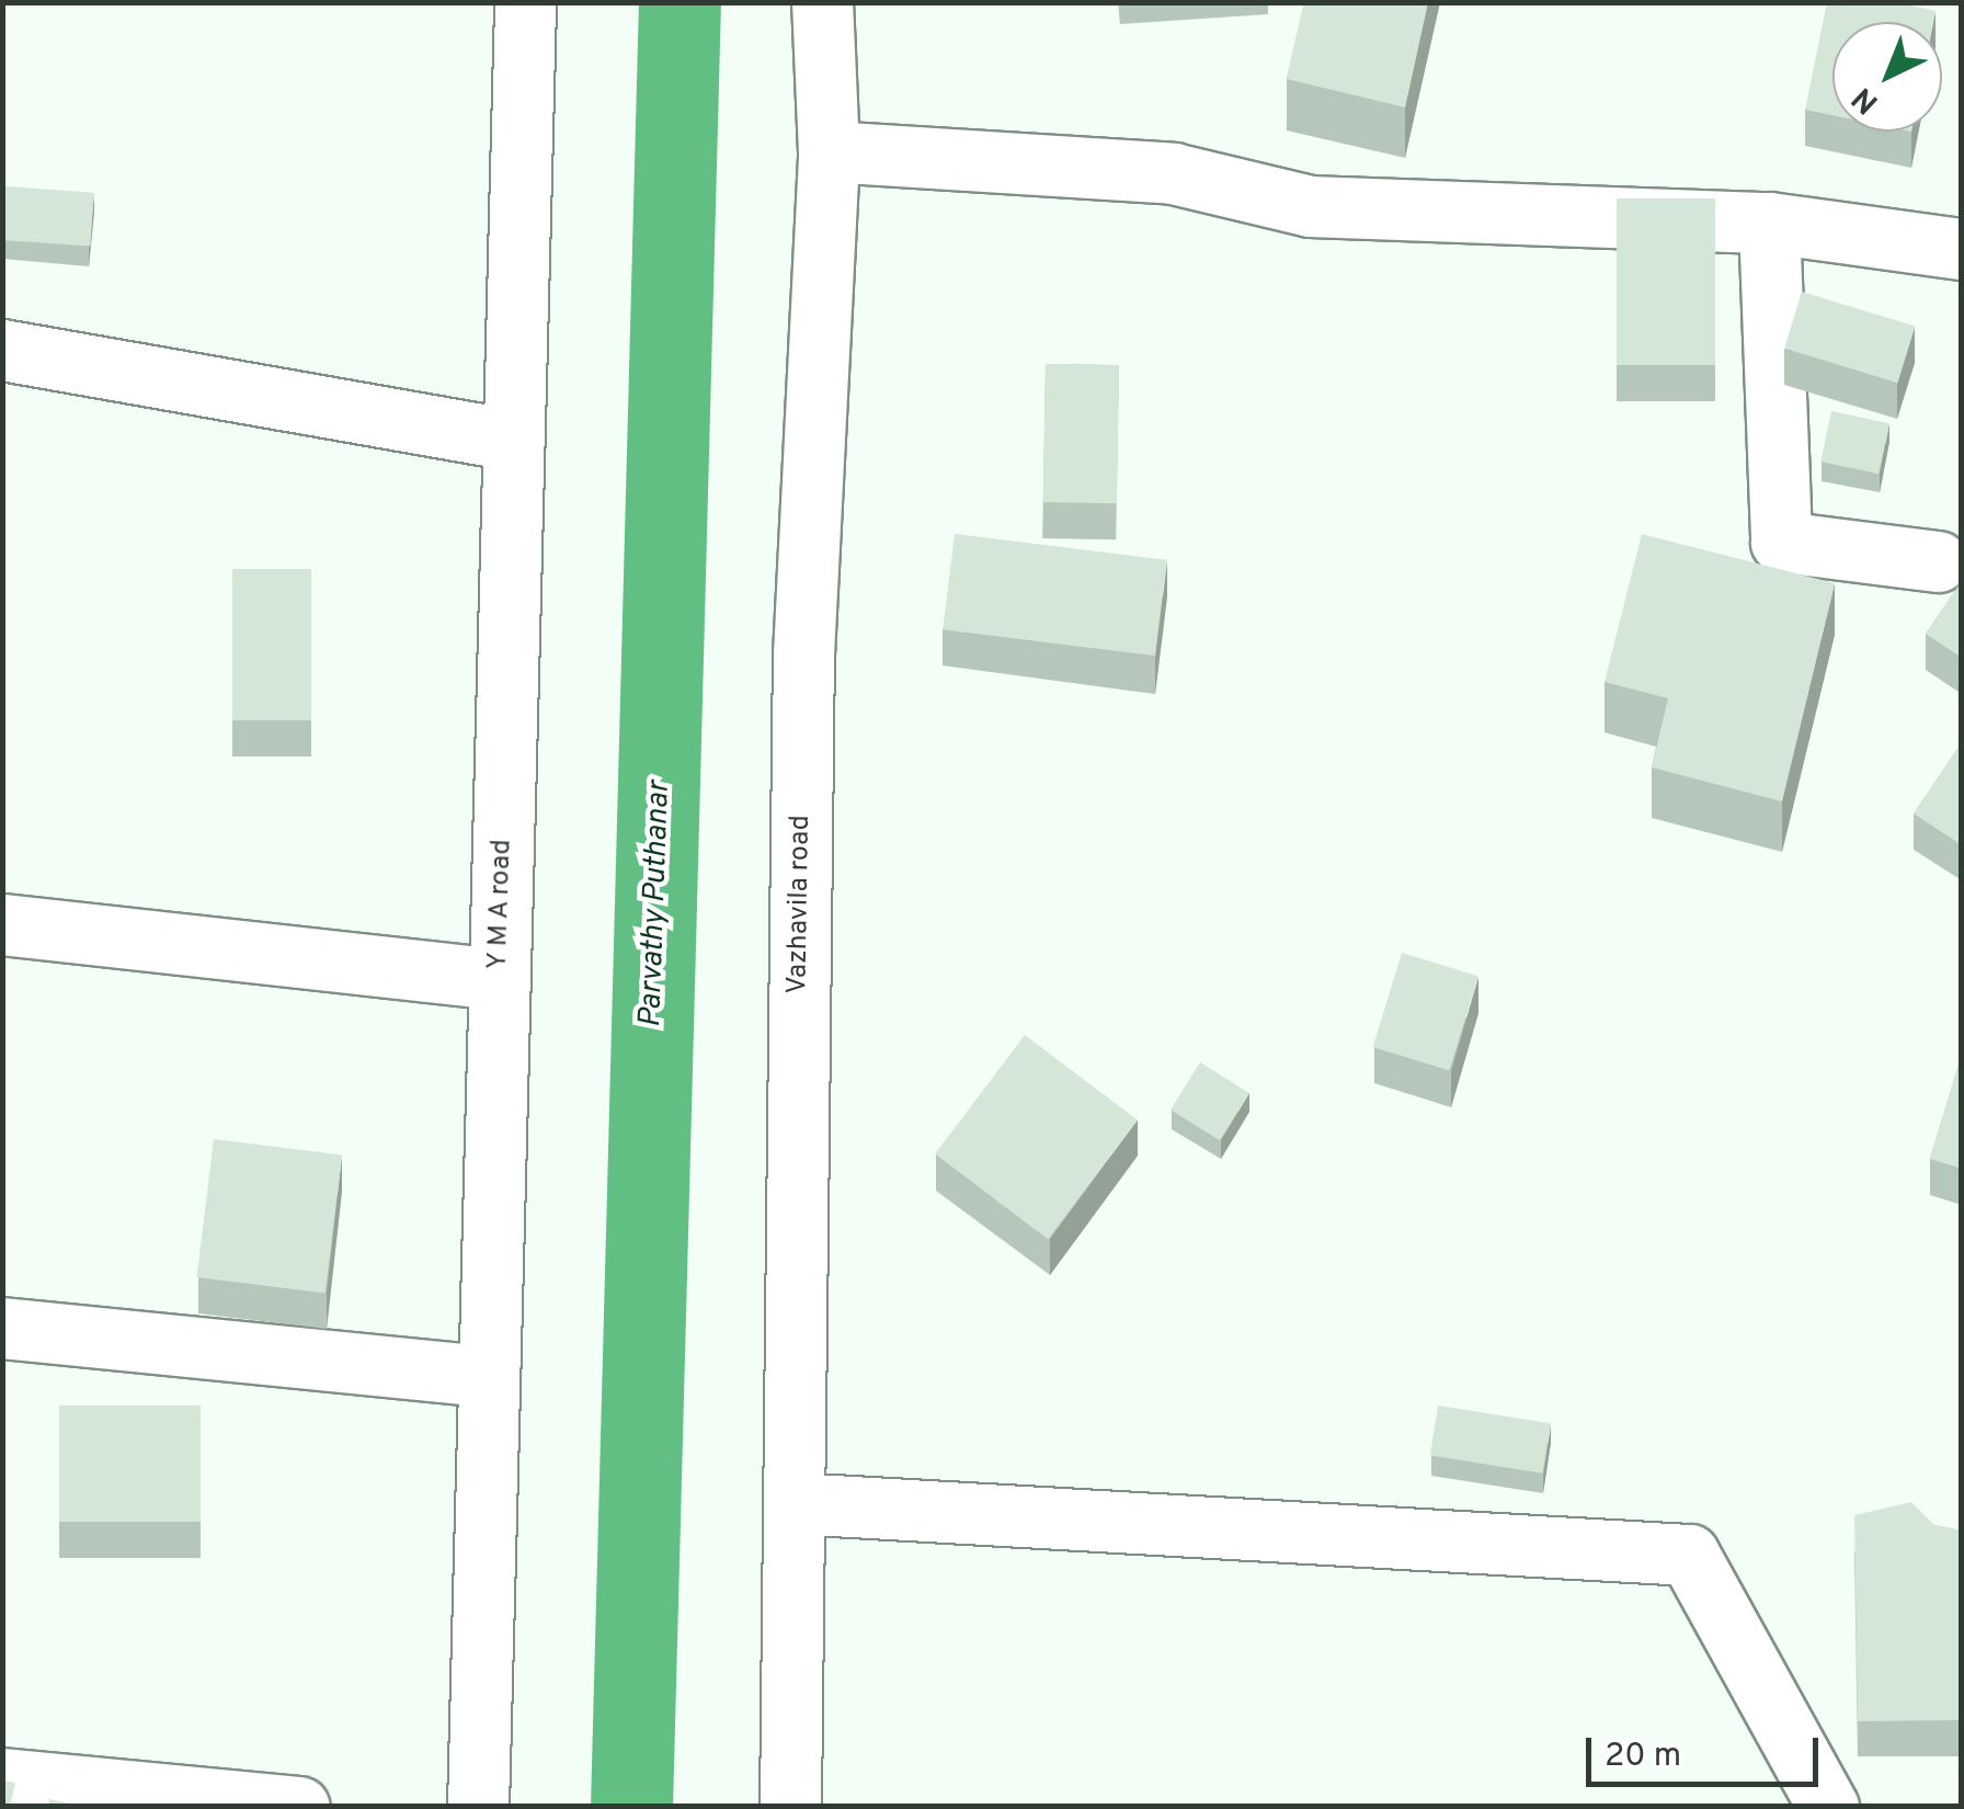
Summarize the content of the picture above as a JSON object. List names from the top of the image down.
{
  "streets": {
    "street": ["Y M A road", "Vazhavila road"]
  },
  "water": ["Parvathy Puthanar"],
  "scale_bar": "20 m",
  "north": "bottom left"
}
